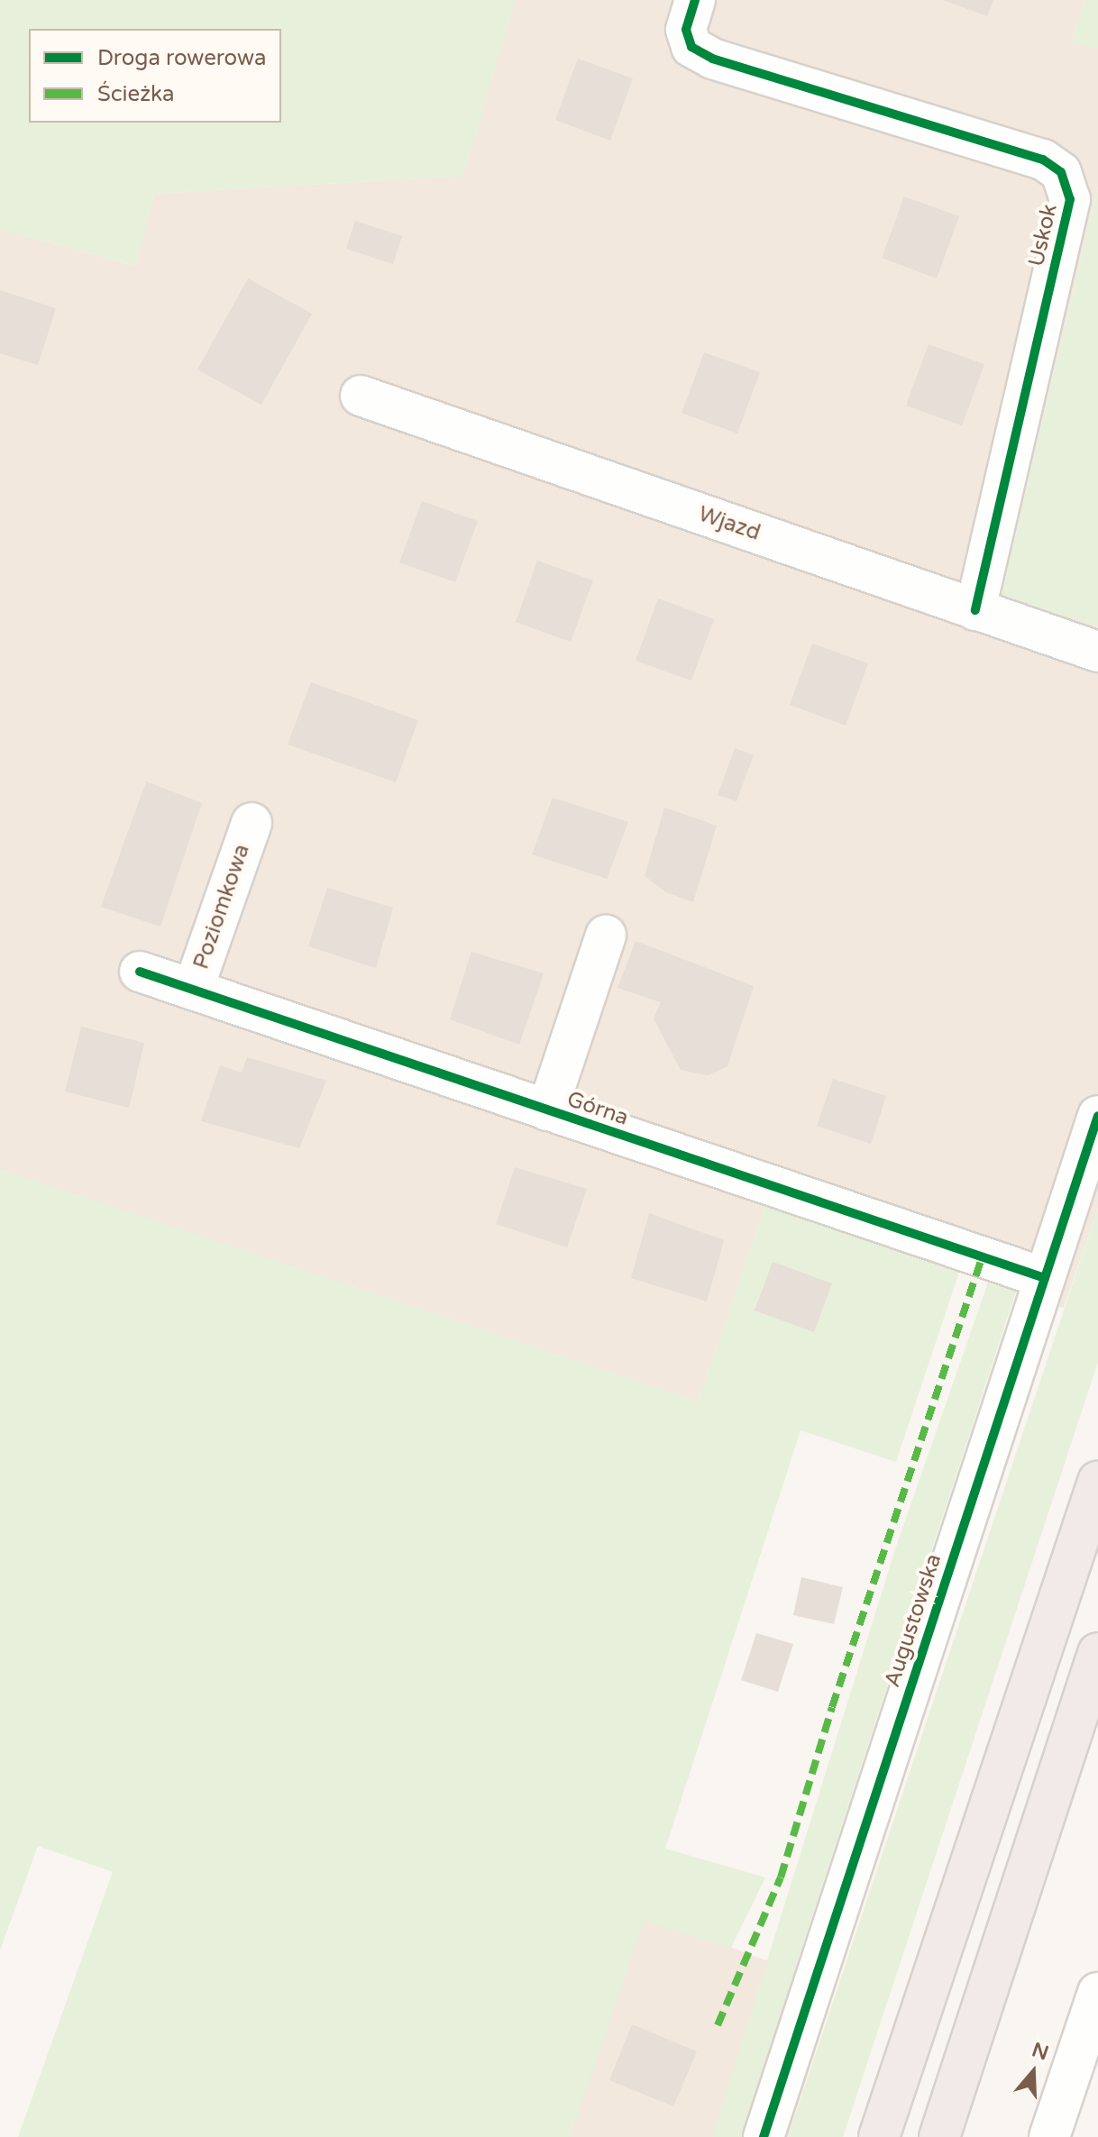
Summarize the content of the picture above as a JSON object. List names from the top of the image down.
{
  "streets": {
    "street": [
      "Uskok",
      "Wjazd",
      "Poziomkowa",
      "Górna",
      "Augustowska"
    ]
  },
  "crossings": [
    ["Uskok", "Wjazd"],
    ["Poziomkowa", "Górna"],
    ["Górna", "Augustowska"]
  ],
  "legend": ["Droga rowerowa", "Ścieżka"],
  "north": "top"
}
